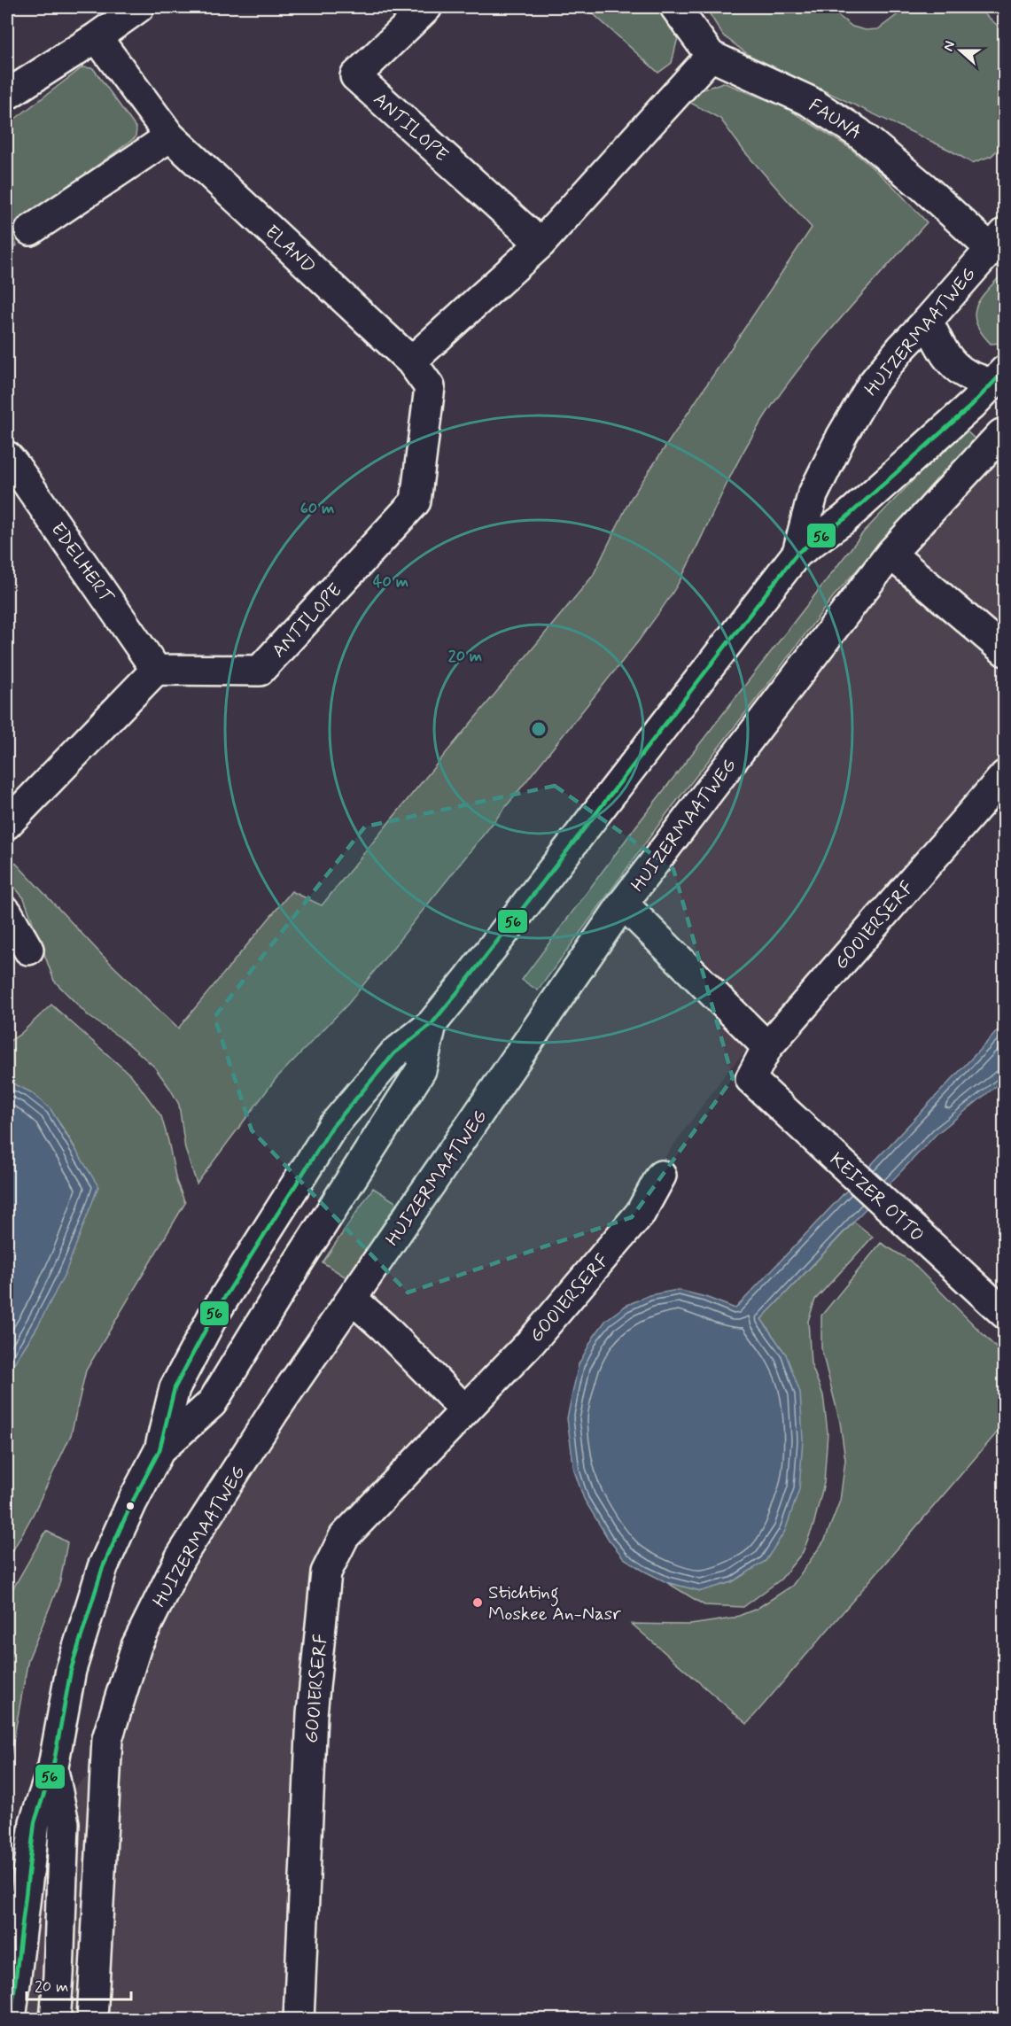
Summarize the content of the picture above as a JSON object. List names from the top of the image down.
{
  "streets": {
    "street": [
      "FAUNA",
      "ANTILOPE",
      "ELAND",
      "HUIZERMAATWEG",
      "EDELHERT",
      "GOOIERSERF",
      "KEIZER OTTO"
    ]
  },
  "crossings": [
    ["FAUNA", "HUIZERMAATWEG"],
    ["ANTILOPE", "ELAND"],
    ["ANTILOPE", "EDELHERT"],
    ["GOOIERSERF", "KEIZER OTTO"]
  ],
  "places": ["Stichting Moskee An-Nasr"],
  "lines": ["transit line 56"],
  "scale_bar": "20 m",
  "north": "left",
  "rings": ["60 m", "40 m", "20 m"]
}
